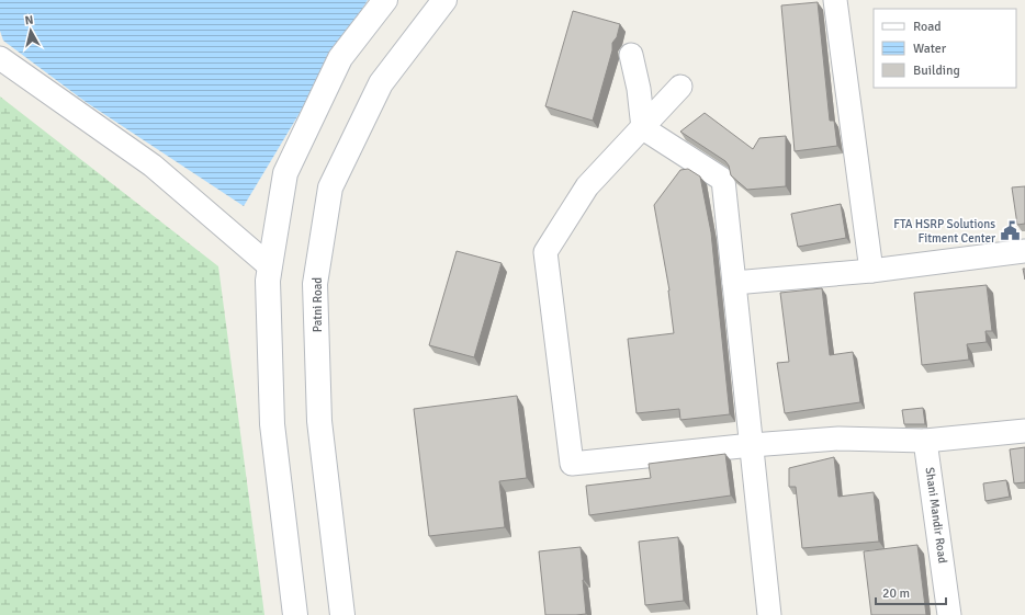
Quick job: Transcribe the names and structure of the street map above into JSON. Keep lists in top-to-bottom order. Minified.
{"streets":{"main road":["Patni Road"],"street":["Shani Mandir Road"]},"places":{"public building":["FTA HSRP Solutions Fitment Center"]},"legend":["Road","Water","Building"],"scale_bar":"20 m","north":"top"}
